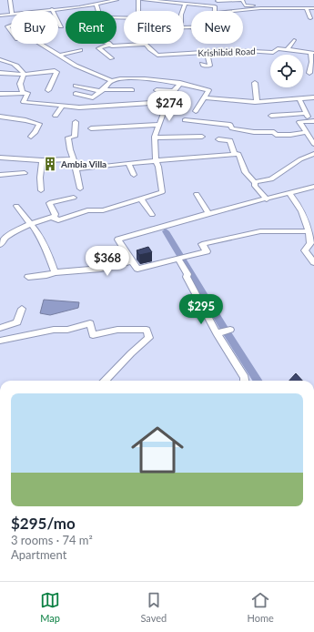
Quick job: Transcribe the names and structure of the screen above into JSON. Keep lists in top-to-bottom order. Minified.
{"streets":{"street":["Krishibid Road"]},"places":{"building":["Ambia Villa"]},"page":{"chip":["Buy","Rent","Filters","New"],"price":["$274","$368","$295"],"list":[{"name":"$295/mo","note":"3 rooms · 74 m² · Apartment"}],"tabs":["Map","Saved","Home"]}}
